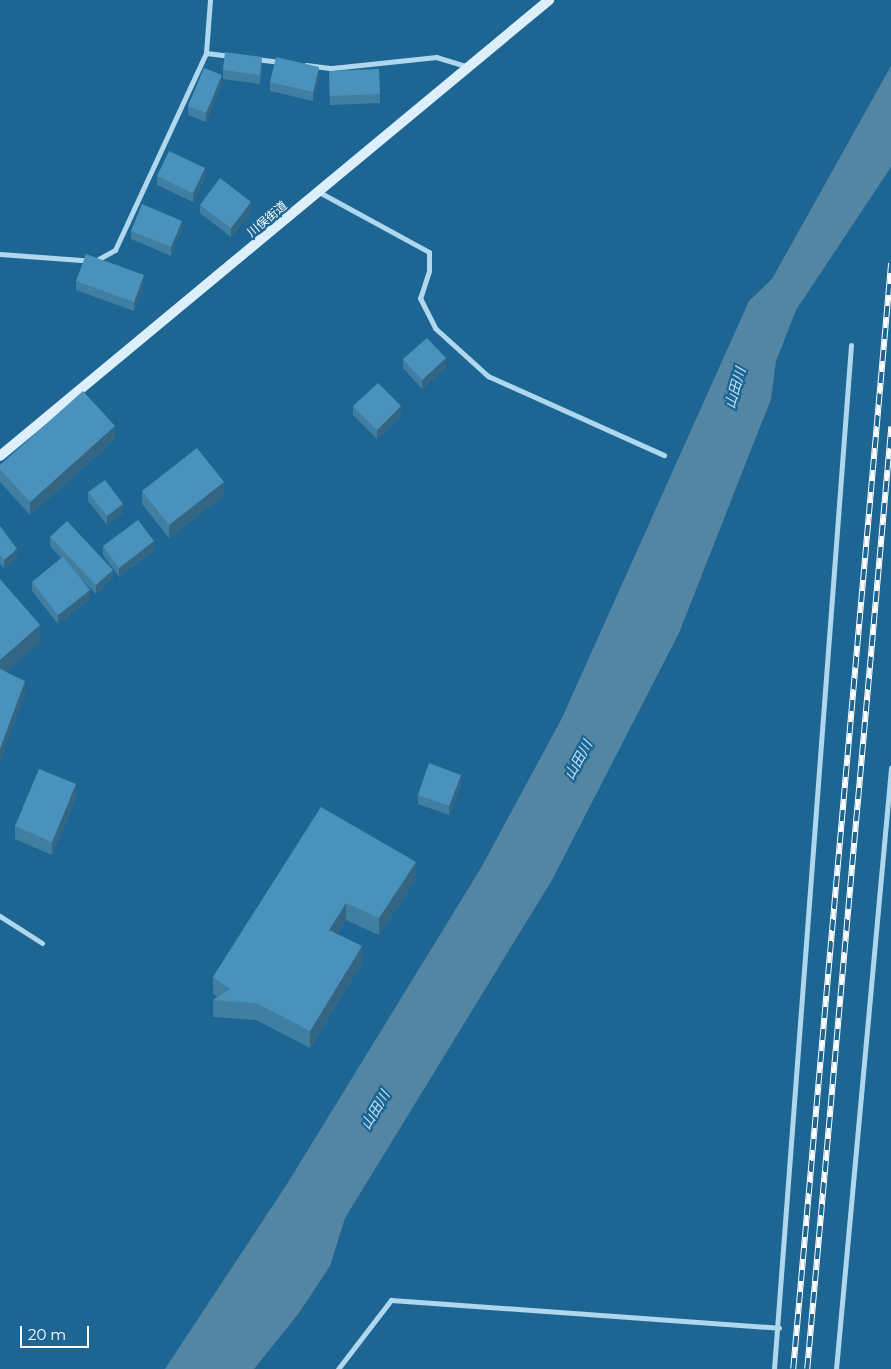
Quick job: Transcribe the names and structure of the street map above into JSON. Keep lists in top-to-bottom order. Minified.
{"streets":{"main road":["川俣街道"]},"water":["山田川"],"scale_bar":"20 m"}
